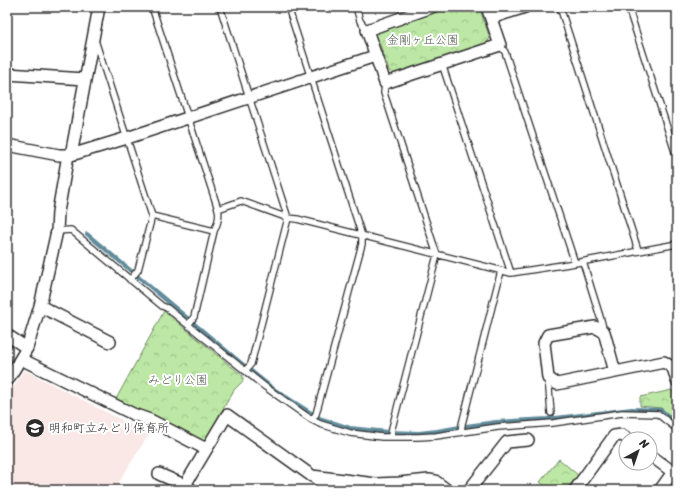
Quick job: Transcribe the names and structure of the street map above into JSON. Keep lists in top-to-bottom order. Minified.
{"parks":["金剛ヶ丘公園","みどり公園"],"places":{"school or university":["明和町立みどり保育所"]},"north":"top right"}
